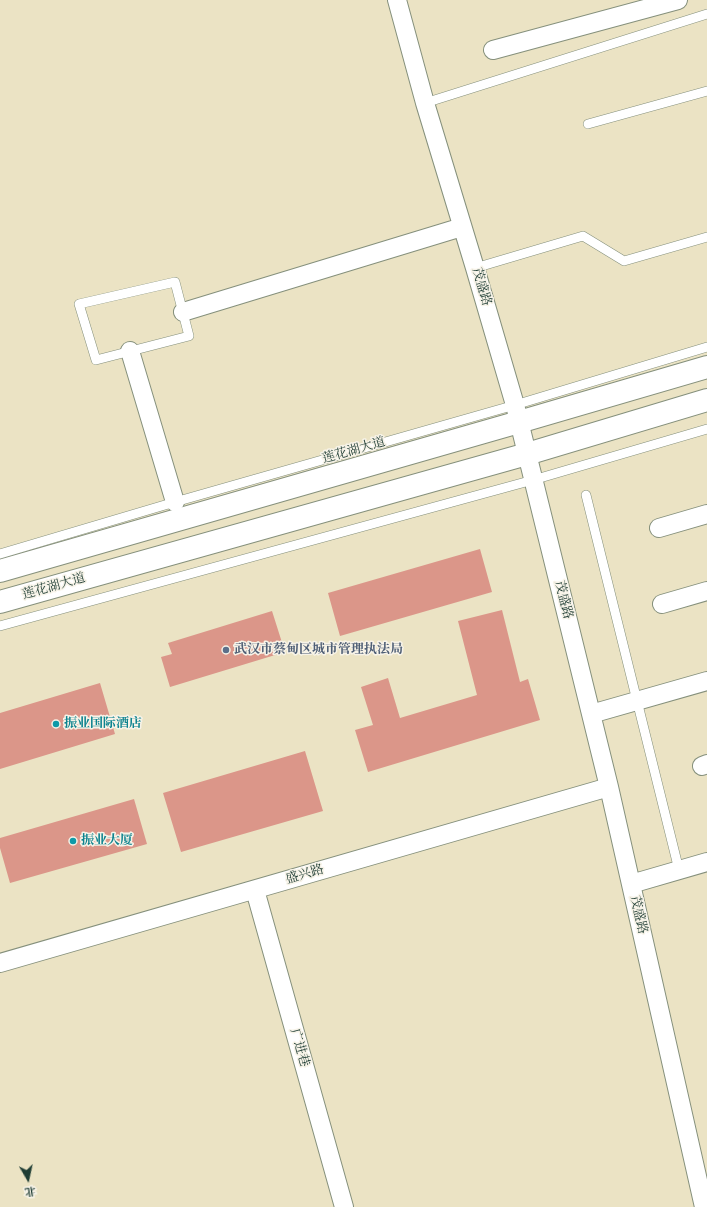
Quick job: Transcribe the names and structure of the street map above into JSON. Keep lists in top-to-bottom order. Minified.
{"streets":{"street":["茂盛路","莲花湖大道","盛兴路","广进巷"]},"crossings":[["茂盛路","莲花湖大道"],["茂盛路","盛兴路"],["盛兴路","广进巷"]],"places":["武汉市蔡甸区城市管理执法局","振业国际酒店","振业大厦"],"north":"bottom"}
